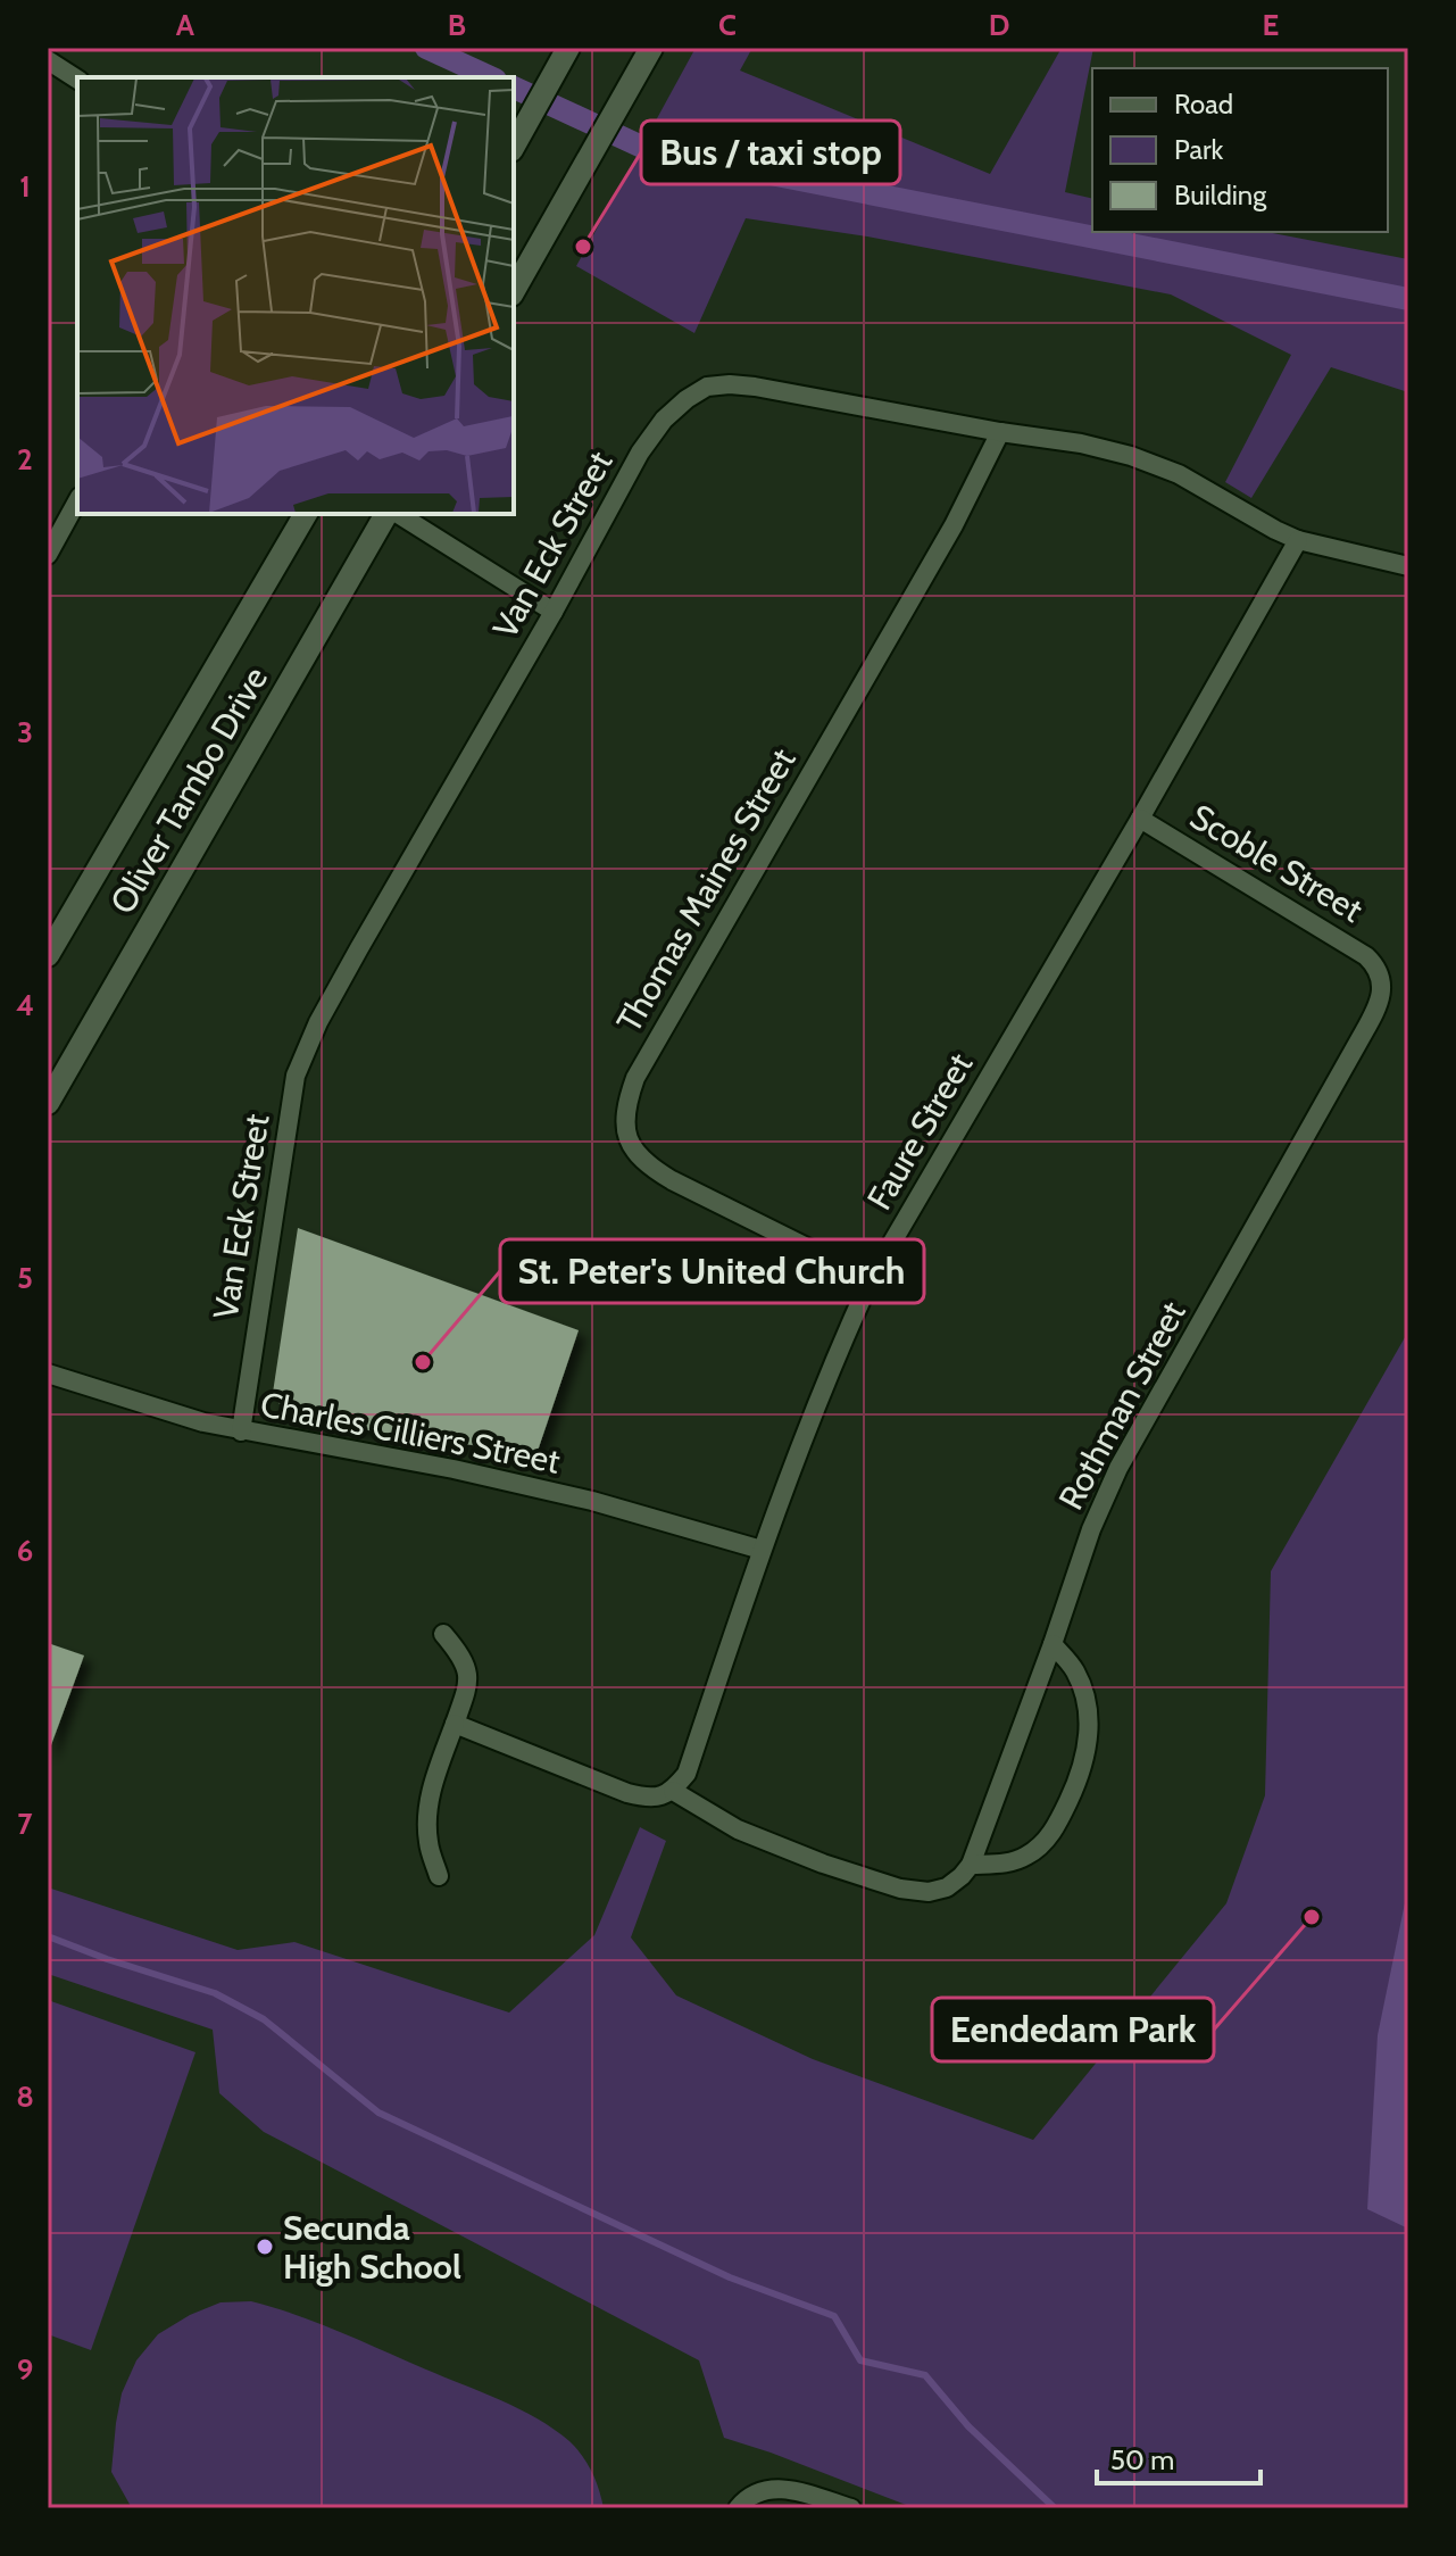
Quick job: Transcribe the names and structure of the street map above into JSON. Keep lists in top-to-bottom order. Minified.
{"streets":{"street":["Van Eck Street","Oliver Tambo Drive","Scoble Street","Thomas Maines Street","Faure Street","Rothman Street","Charles Cilliers Street"]},"crossings":[["Van Eck Street","Thomas Maines Street"],["Van Eck Street","Faure Street"],["Van Eck Street","Charles Cilliers Street"],["Scoble Street","Faure Street"],["Scoble Street","Rothman Street"],["Thomas Maines Street","Faure Street"],["Faure Street","Rothman Street"],["Faure Street","Charles Cilliers Street"]],"places":["Bus / taxi stop","St. Peter's United Church","Eendedam Park","Secunda High School"],"legend":["Road","Park","Building"],"scale_bar":"50 m","grid":{"columns":["A","B","C","D","E"],"rows":["1","2","3","4","5","6","7","8","9"]}}
